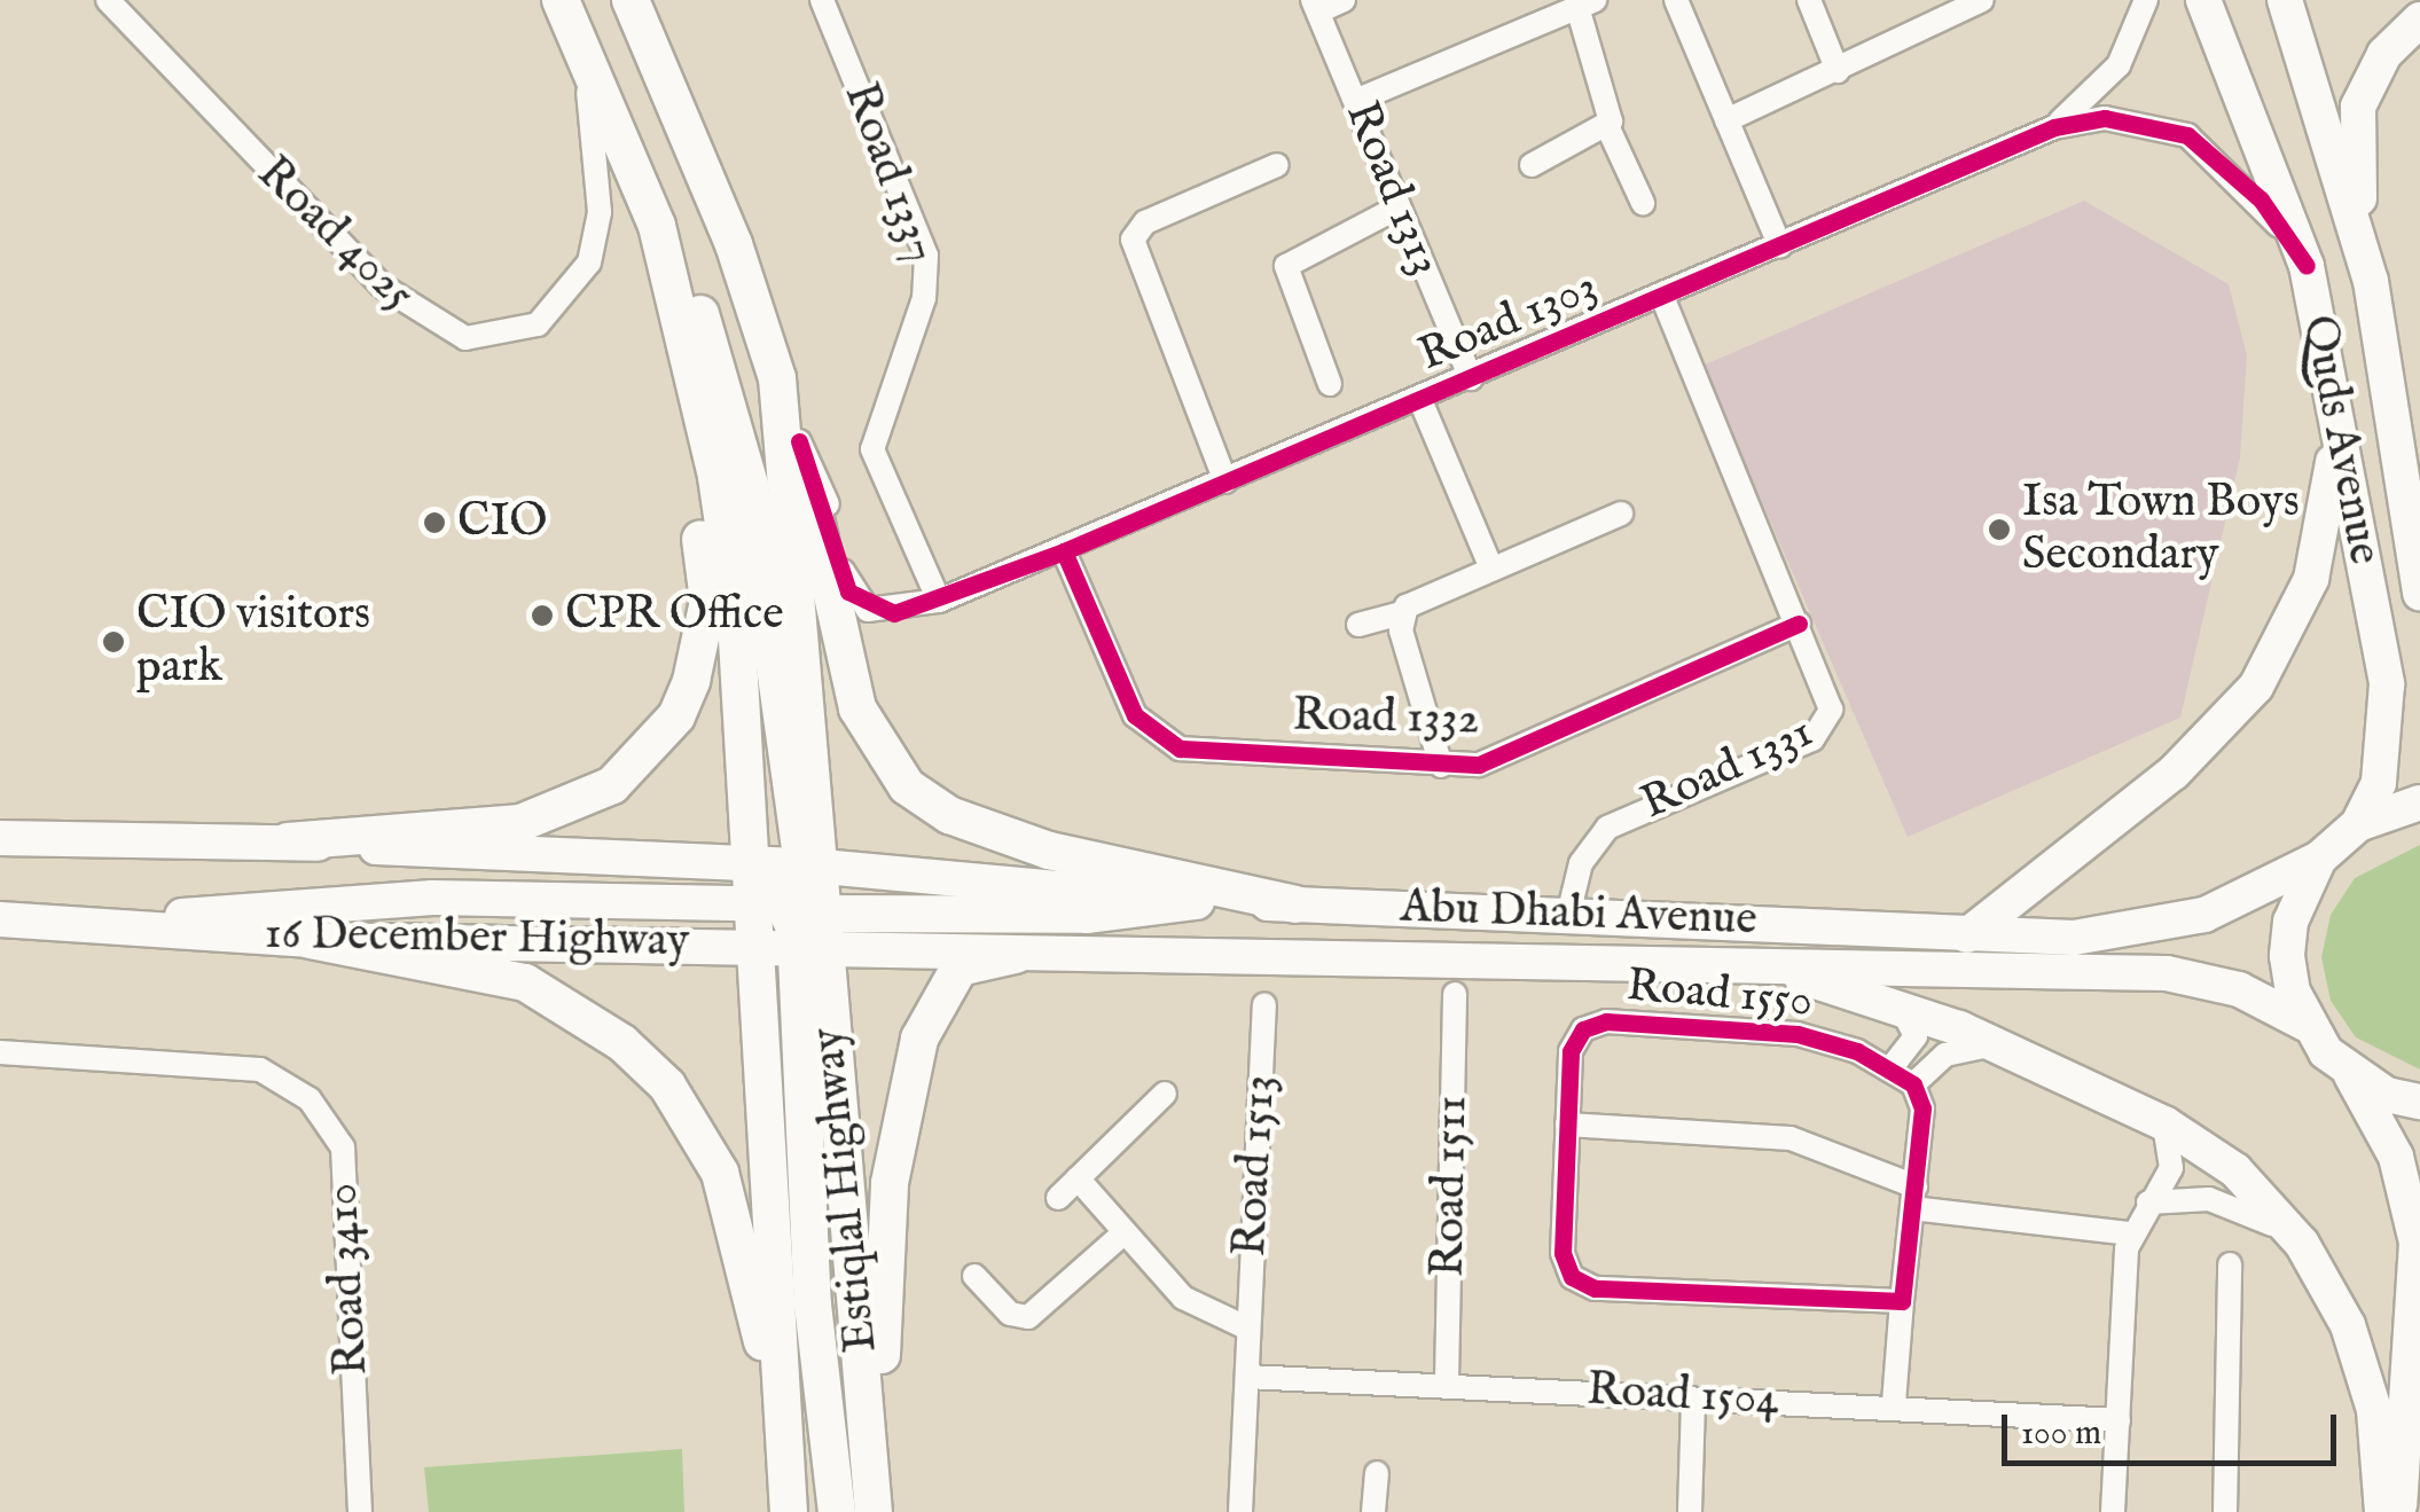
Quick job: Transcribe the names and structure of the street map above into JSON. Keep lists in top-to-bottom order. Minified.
{"streets":{"main road":["Quds Avenue","Abu Dhabi Avenue","16 December Highway","Estiqlal Highway"],"street":["Road 1337","Road 1313","Road 4025","Road 1303","Road 1332","Road 1331","Road 1550","Road 1513","Road 1511","Road 3410","Road 1504"]},"crossings":[["Road 1337","Road 1303"],["Road 1313","Road 1303"],["Road 1303","Quds Avenue"],["Road 1303","Road 1332"],["Road 1303","Road 1331"],["Road 1332","Road 1331"],["Road 1331","Abu Dhabi Avenue"],["Abu Dhabi Avenue","Estiqlal Highway"],["16 December Highway","Estiqlal Highway"],["Road 1513","Road 1504"],["Road 1511","Road 1504"]],"places":["CIO","Isa Town Boys Secondary","CPR Office","CIO visitors park"],"scale_bar":"100 m"}
